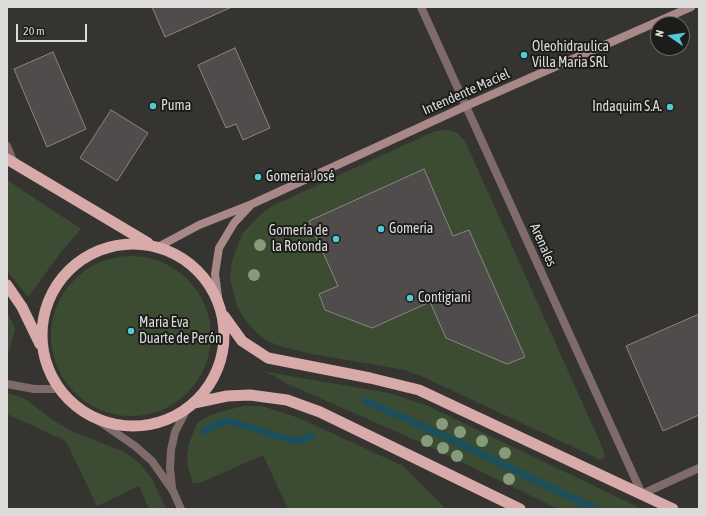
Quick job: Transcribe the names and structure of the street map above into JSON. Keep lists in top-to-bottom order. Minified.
{"streets":{"main road":["Intendente Maciel"],"street":["Arenales"]},"crossings":[["Intendente Maciel","Arenales"]],"places":["Oleohidraulica Villa Maria SRL","Puma","Indaquim S.A.","Gomeria José","Gomería","Gomería de la Rotonda","Contigiani","Maria Eva Duarte de Perón"],"scale_bar":"20 m","north":"left"}
